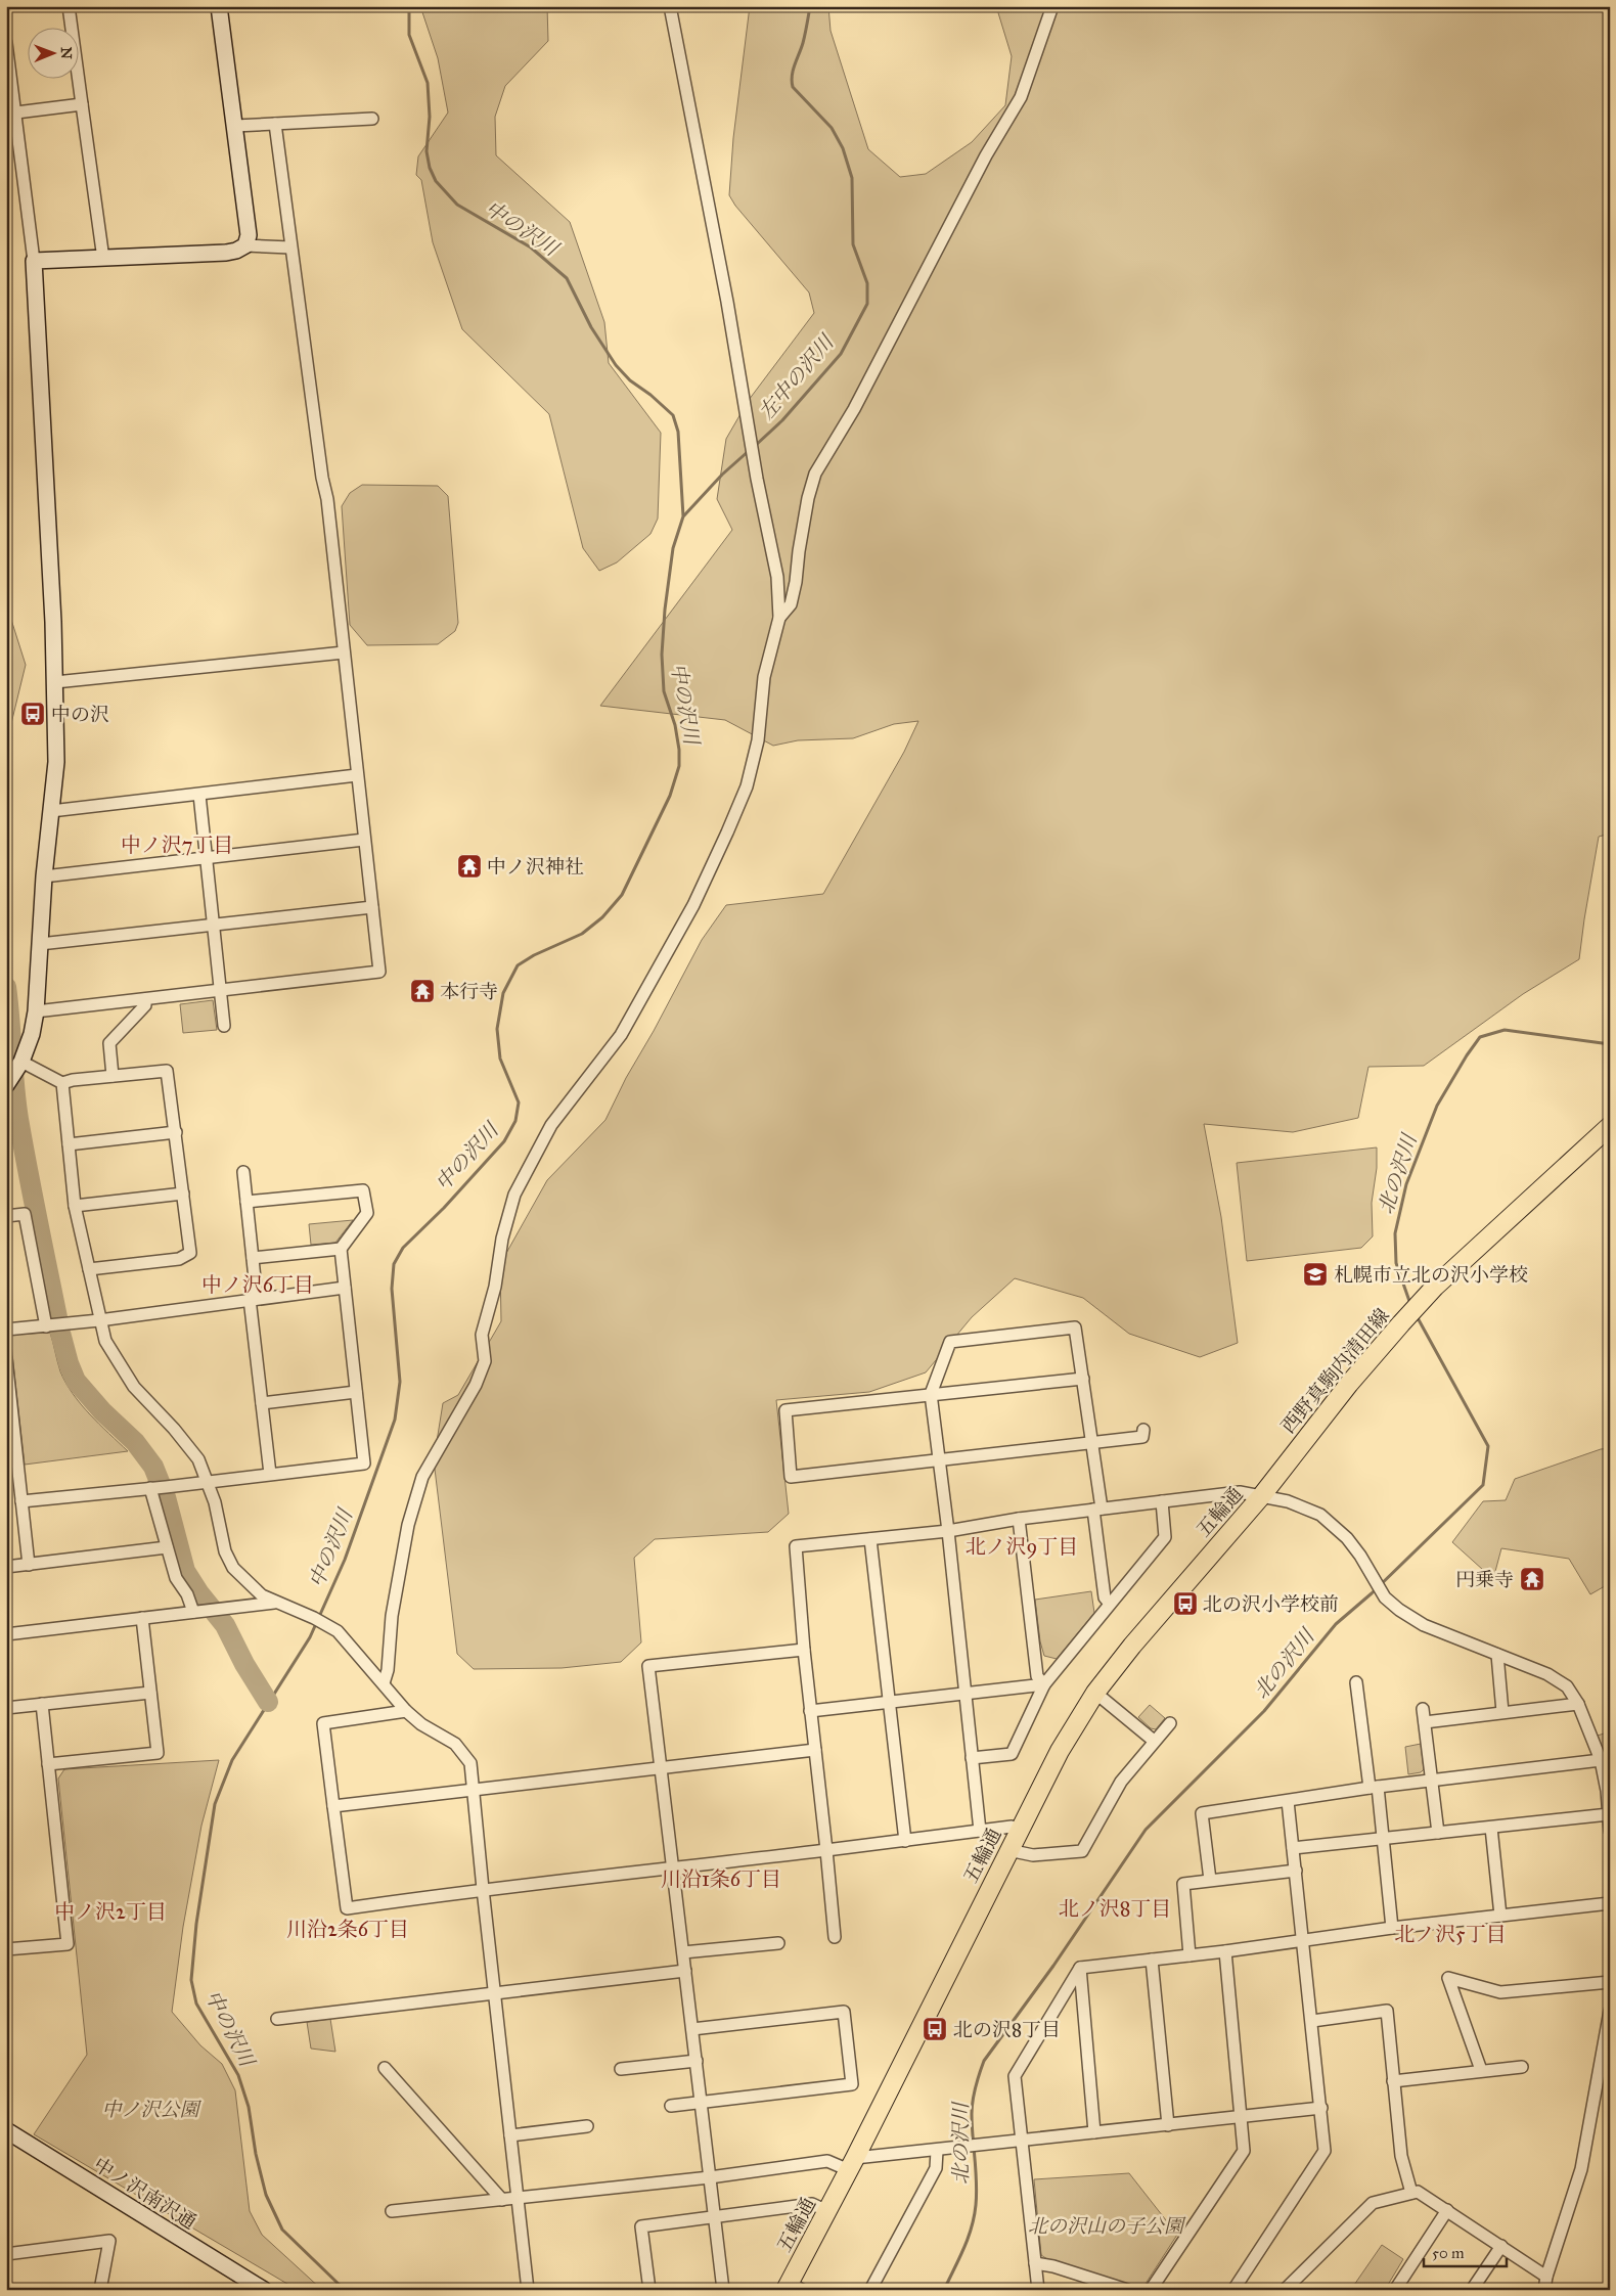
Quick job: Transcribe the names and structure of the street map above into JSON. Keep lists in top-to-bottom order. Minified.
{"streets":{"main road":["西野真駒内清田線","五輪通"],"street":["中ノ沢南沢通"]},"crossings":[["西野真駒内清田線","五輪通"]],"districts":["中ノ沢7丁目","中ノ沢6丁目","北ノ沢9丁目","川沿1条6丁目","北ノ沢8丁目","中ノ沢2丁目","川沿2条6丁目","北ノ沢5丁目"],"water":["中の沢川","左中の沢川","北の沢川"],"parks":["中ノ沢公園","北の沢山の子公園"],"places":{"bus stop":["中の沢","北の沢小学校前","北の沢8丁目"],"temple":["中ノ沢神社","本行寺","円乗寺"],"school or university":["札幌市立北の沢小学校"]},"scale_bar":"50 m","north":"right"}
